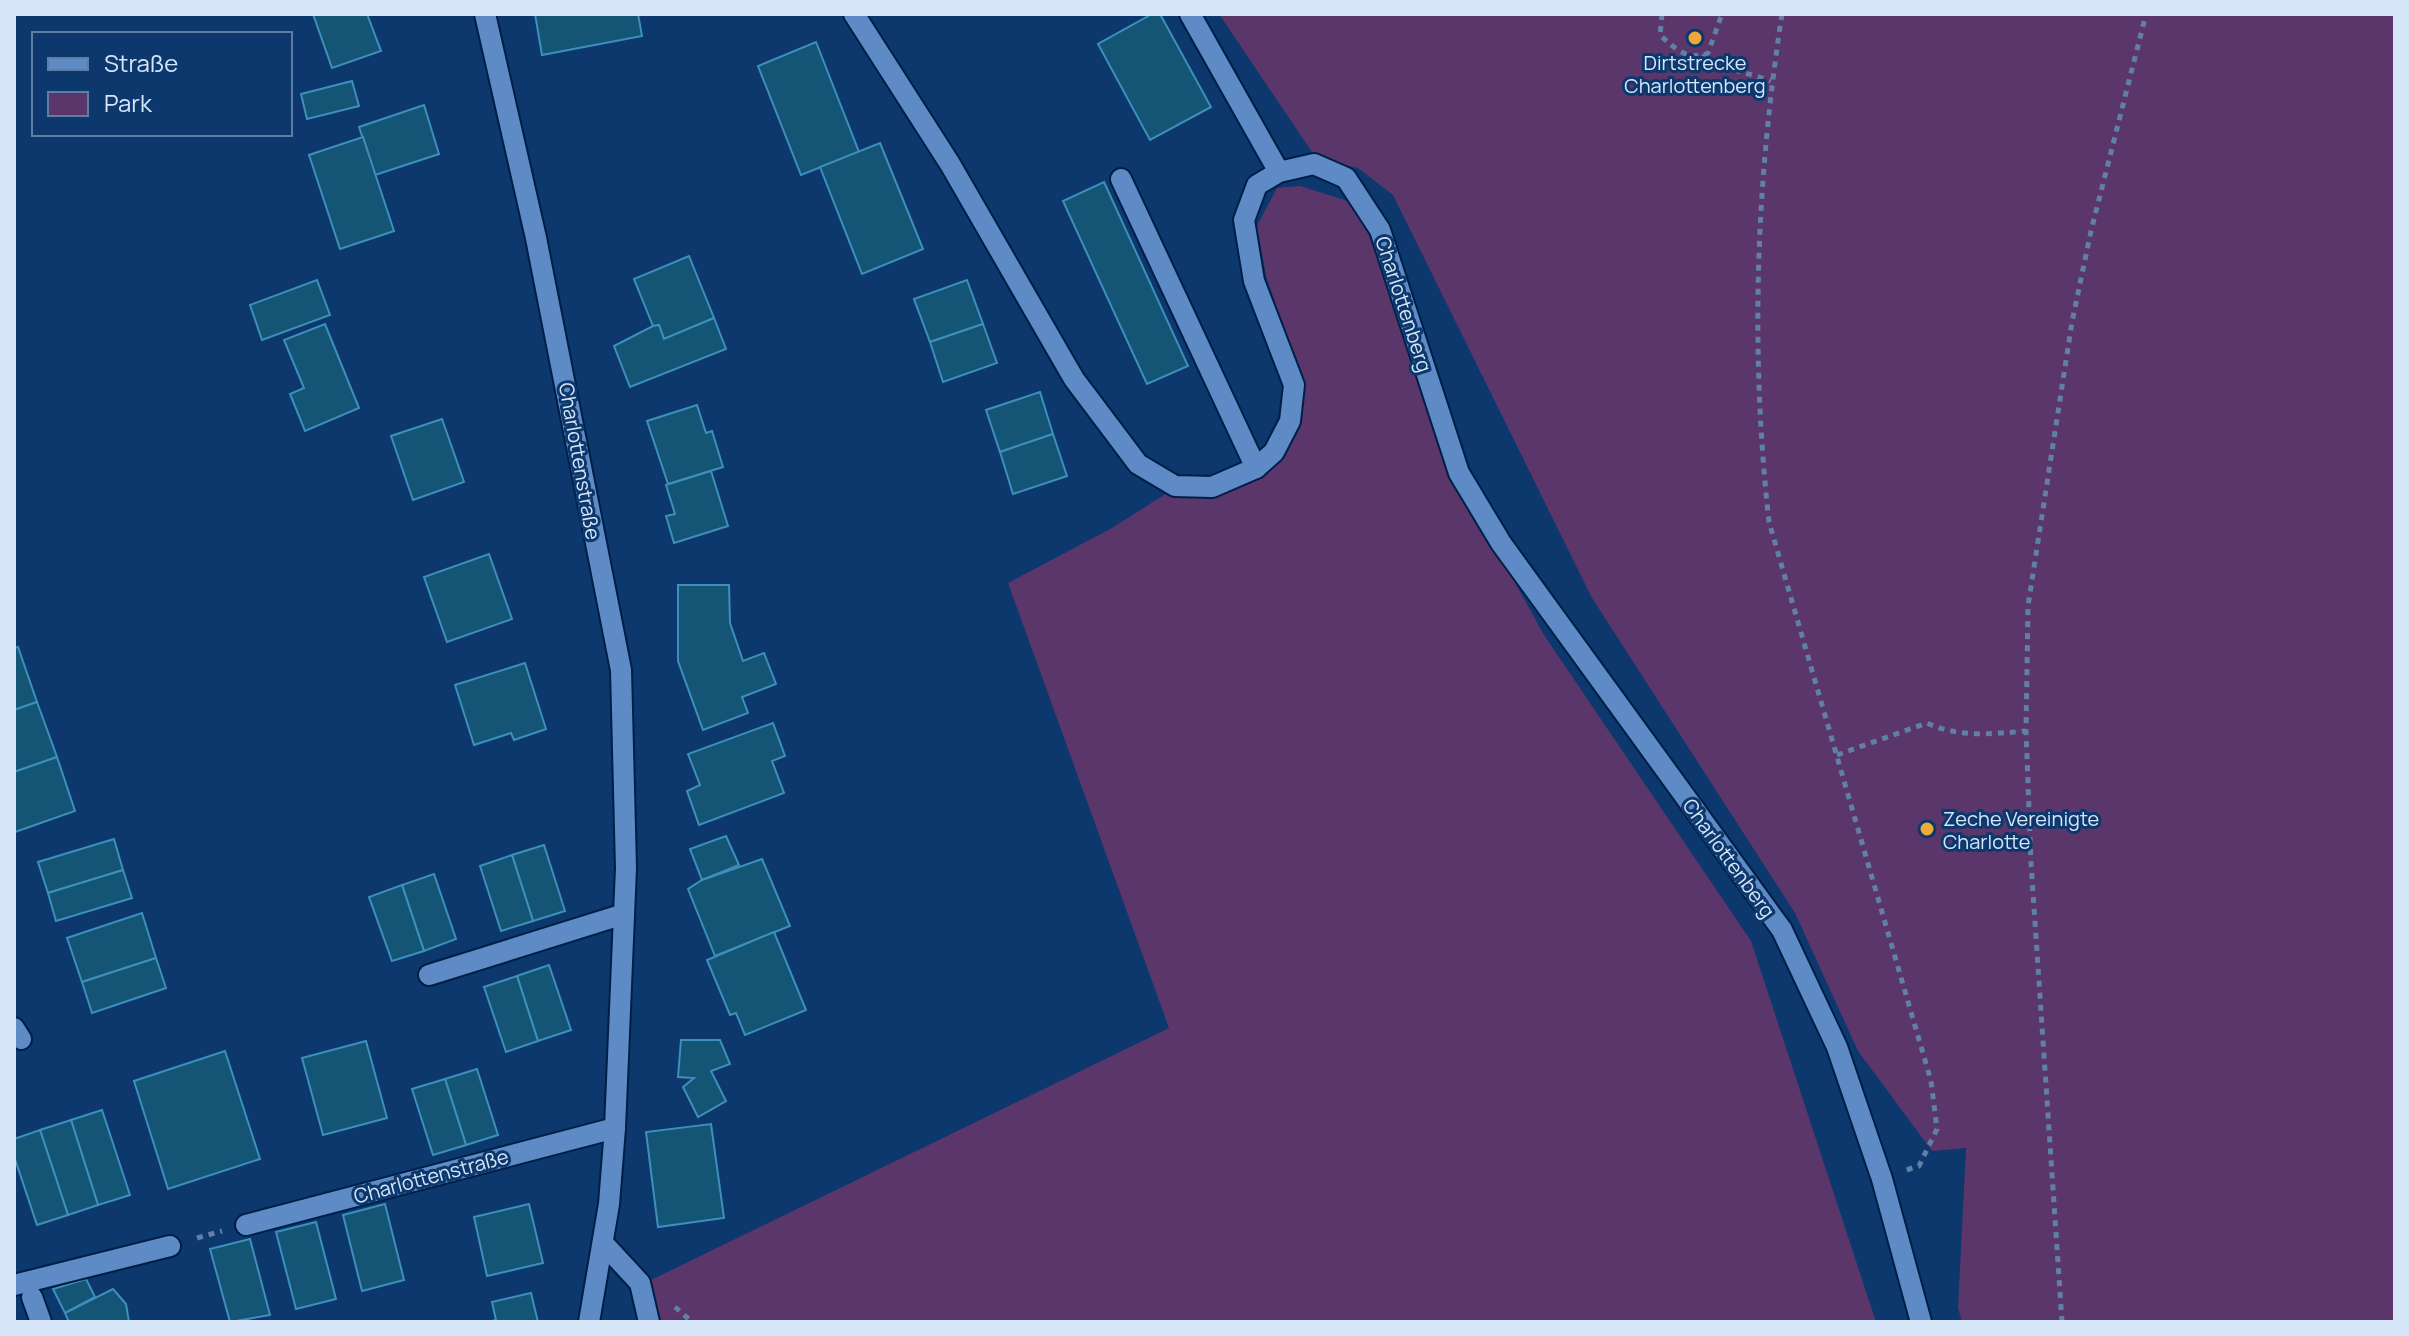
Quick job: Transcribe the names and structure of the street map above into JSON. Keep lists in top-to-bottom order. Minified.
{"streets":{"street":["Charlottenberg","Charlottenstraße"]},"places":["Dirtstrecke Charlottenberg","Zeche Vereinigte Charlotte"],"legend":["Straße","Park"]}
